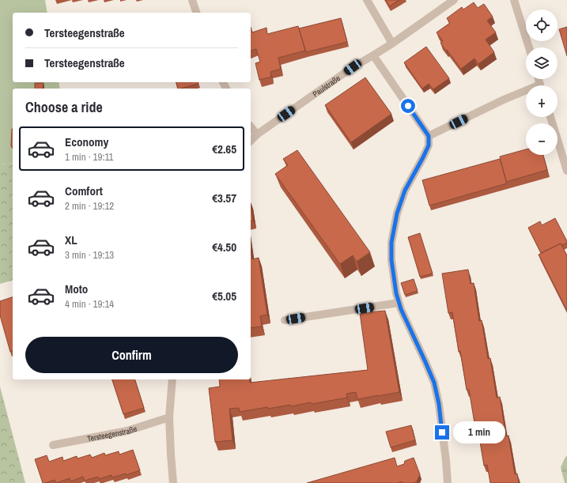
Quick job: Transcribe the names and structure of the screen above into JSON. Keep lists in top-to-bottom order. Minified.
{"streets":{"street":["Paulstraße","Tersteegenstraße"]},"page":{"map_buttons":["+","−"],"banner":["Tersteegenstraße","Tersteegenstraße"],"heading":"Choose a ride","list":[{"name":"Economy","note":"1 min · 19:11","value":"€2.65"},{"name":"Comfort","note":"2 min · 19:12","value":"€3.57"},{"name":"XL","note":"3 min · 19:13","value":"€4.50"},{"name":"Moto","note":"4 min · 19:14","value":"€5.05"}],"buttons":"Confirm","bubble":"1 min"}}
